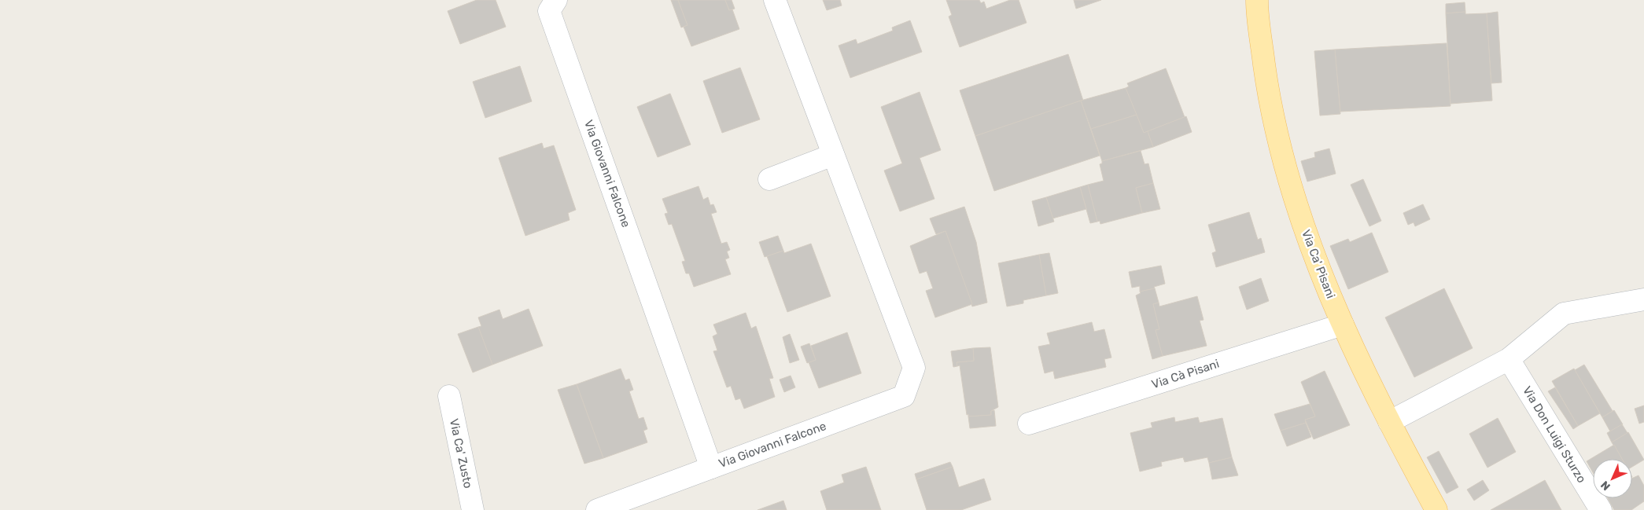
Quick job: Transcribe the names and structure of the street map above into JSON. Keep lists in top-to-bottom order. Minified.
{"streets":{"main road":["Via Ca' Pisani"],"street":["Via Giovanni Falcone","Via Cà Pisani","Via Don Luigi Sturzo","Via Ca' Zusto"]},"crossings":[["Via Ca' Pisani","Via Cà Pisani"]],"north":"bottom left"}
